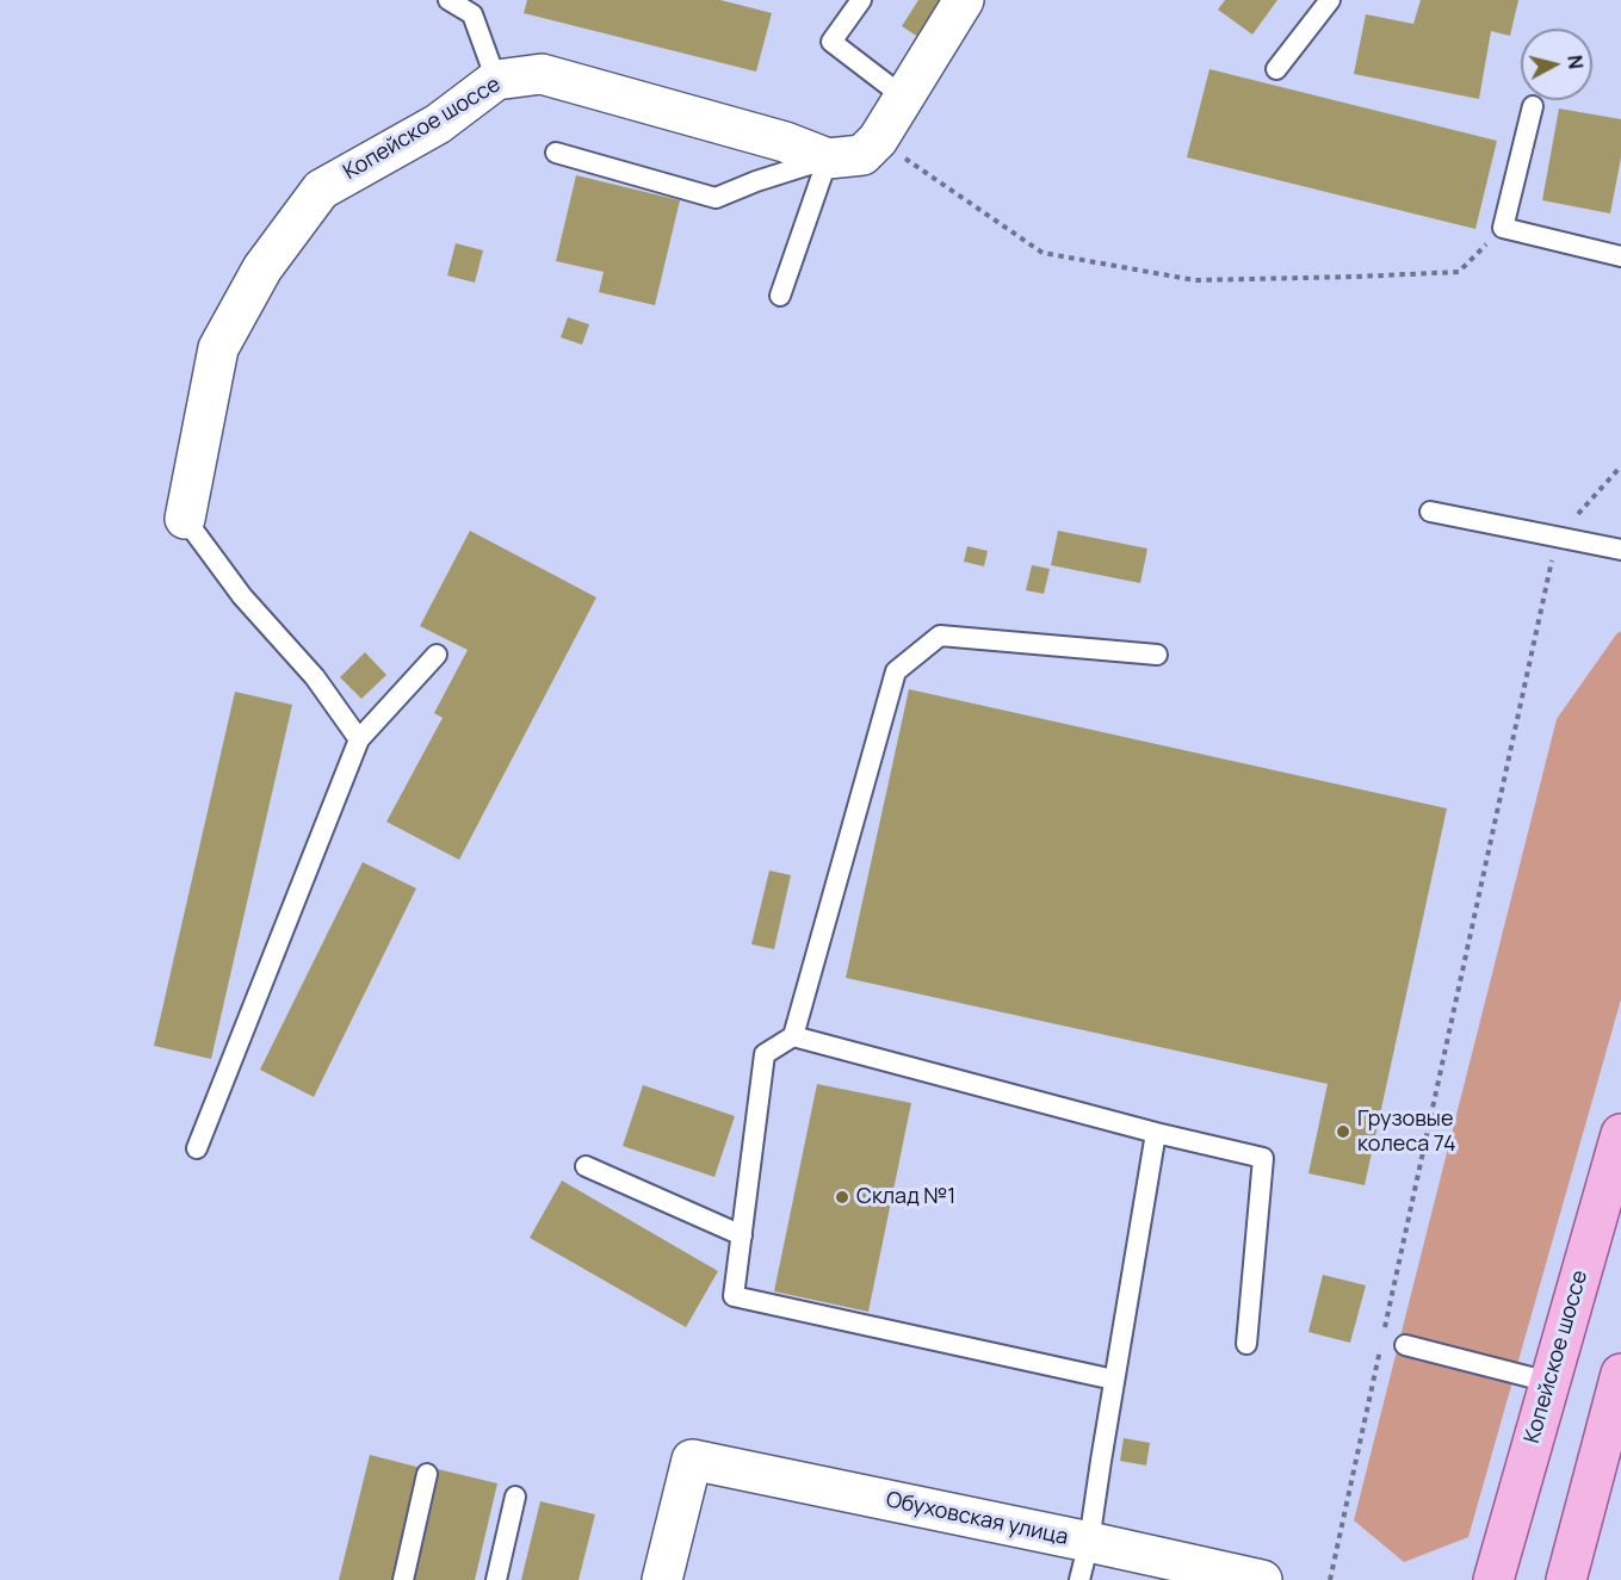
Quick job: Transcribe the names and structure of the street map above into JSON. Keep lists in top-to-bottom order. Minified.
{"streets":{"main road":["Копейское шоссе"],"street":["Обуховская улица"]},"places":["Грузовые колеса 74","Склад №1"],"north":"right"}
